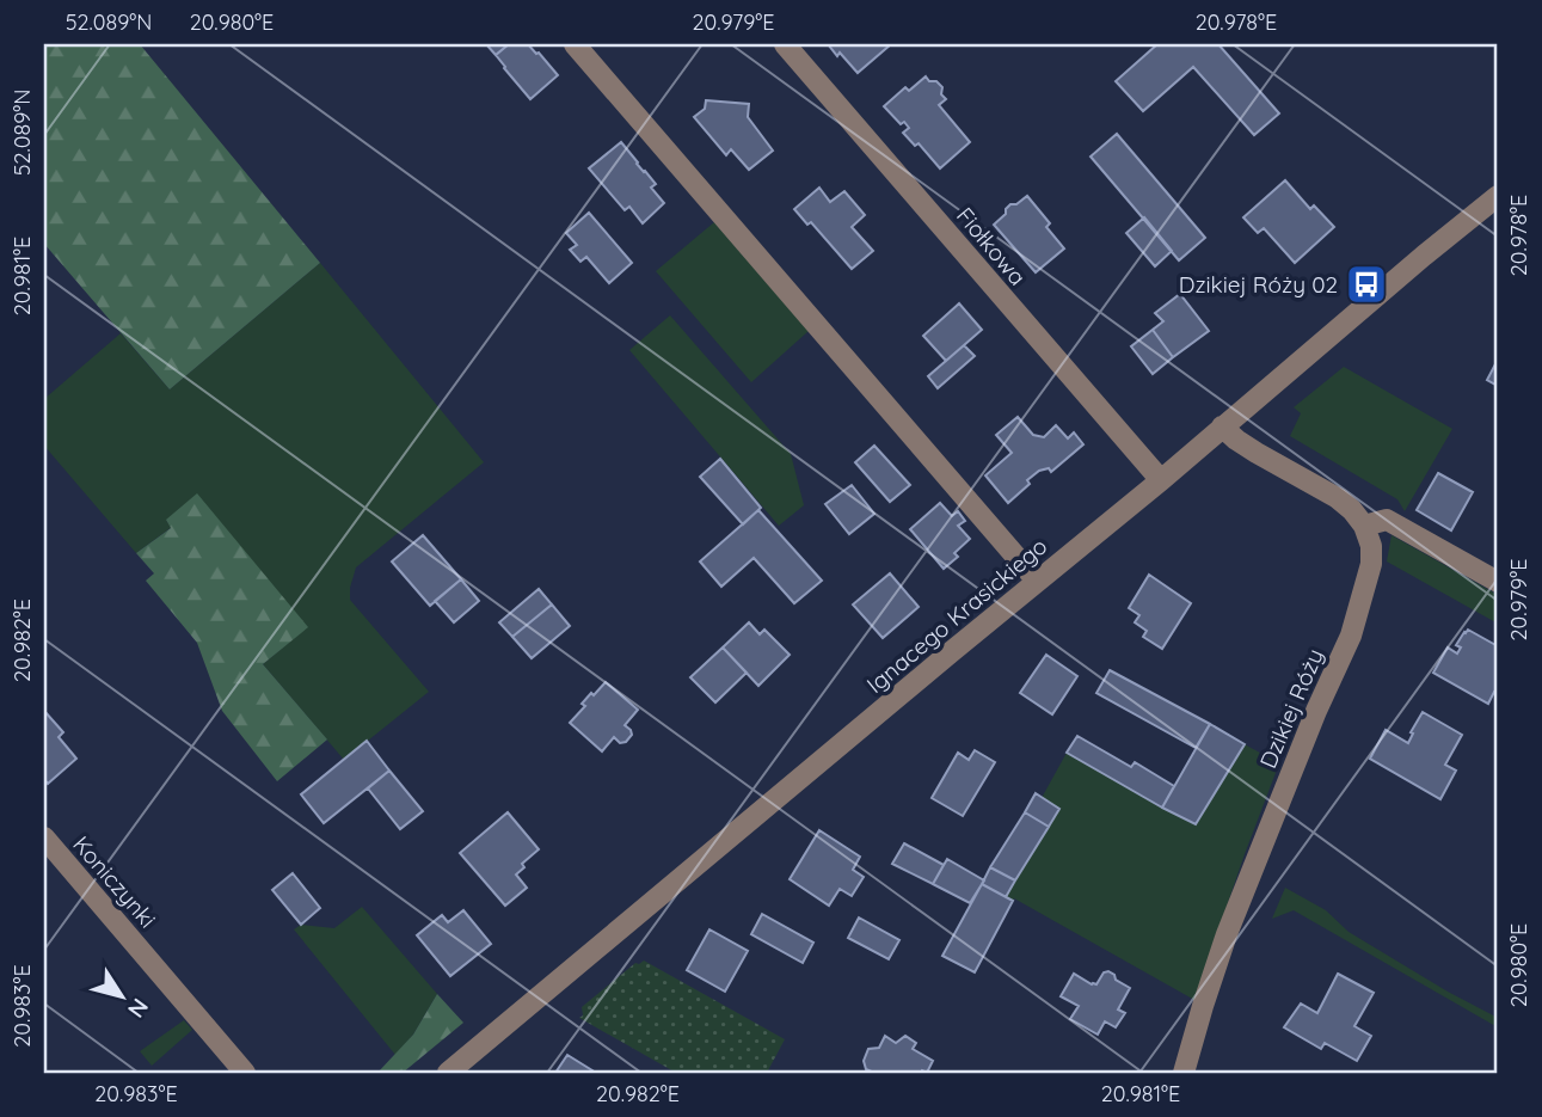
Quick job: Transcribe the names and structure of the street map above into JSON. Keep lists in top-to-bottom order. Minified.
{"streets":{"street":["Fiołkowa","Ignacego Krasickiego","Dzikiej Róży","Koniczynki"]},"crossings":[["Fiołkowa","Ignacego Krasickiego"]],"places":{"bus stop":["Dzikiej Róży 02"]},"north":"bottom right","coordinates":["52.089°N","20.980°E","20.979°E","20.978°E","20.981°E","20.982°E","20.983°E"]}
